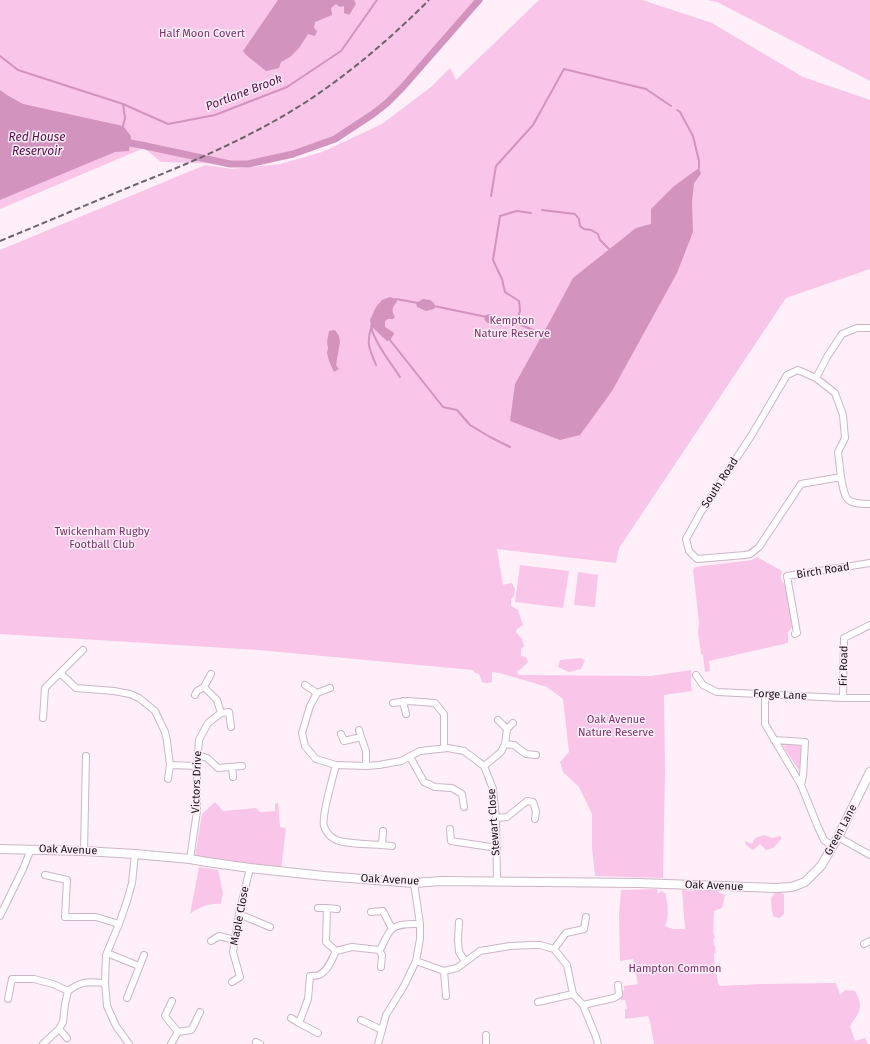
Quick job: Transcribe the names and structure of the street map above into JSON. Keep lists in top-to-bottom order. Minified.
{"streets":{"street":["South Road","Birch Road","Fir Road","Forge Lane","Victors Drive","Stewart Close","Green Lane","Oak Avenue","Maple Close"]},"crossings":[["Fir Road","Forge Lane"],["Victors Drive","Oak Avenue"],["Stewart Close","Oak Avenue"],["Green Lane","Oak Avenue"],["Oak Avenue","Maple Close"]],"water":["Portlane Brook","Red House Reservoir"],"parks":["Half Moon Covert","Kempton Nature Reserve","Twickenham Rugby Football Club","Oak Avenue Nature Reserve","Hampton Common"]}
